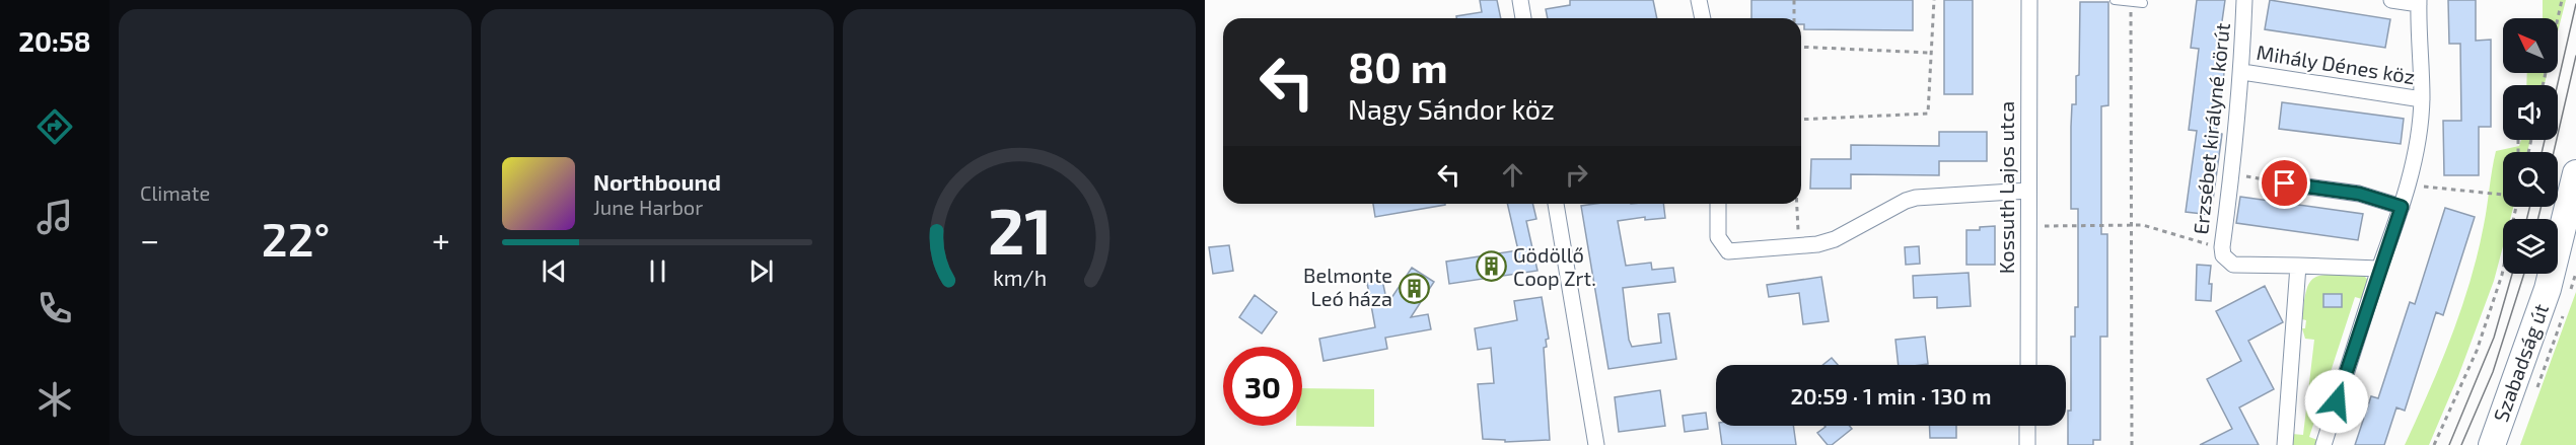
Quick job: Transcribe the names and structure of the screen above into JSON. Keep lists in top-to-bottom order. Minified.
{"streets":{"main road":["Szabadság út"],"street":["Mihály Dénes köz","Erzsébet királyné körút","Kossuth Lajos utca"]},"crossings":[["Mihály Dénes köz","Erzsébet királyné körút"]],"places":{"building":["Gödöllő Coop Zrt.","Belmonte Leó háza"]},"north":"top left","page":{"tabs":"20:58","tile":"Climate","turn":["80 m","Nagy Sándor köz"],"song":["Northbound","June Harbor"],"heat":["−","22°","+"],"limit":"30","trip":"20:59 · 1 min · 130 m","gauge":["21","km/h"]}}
